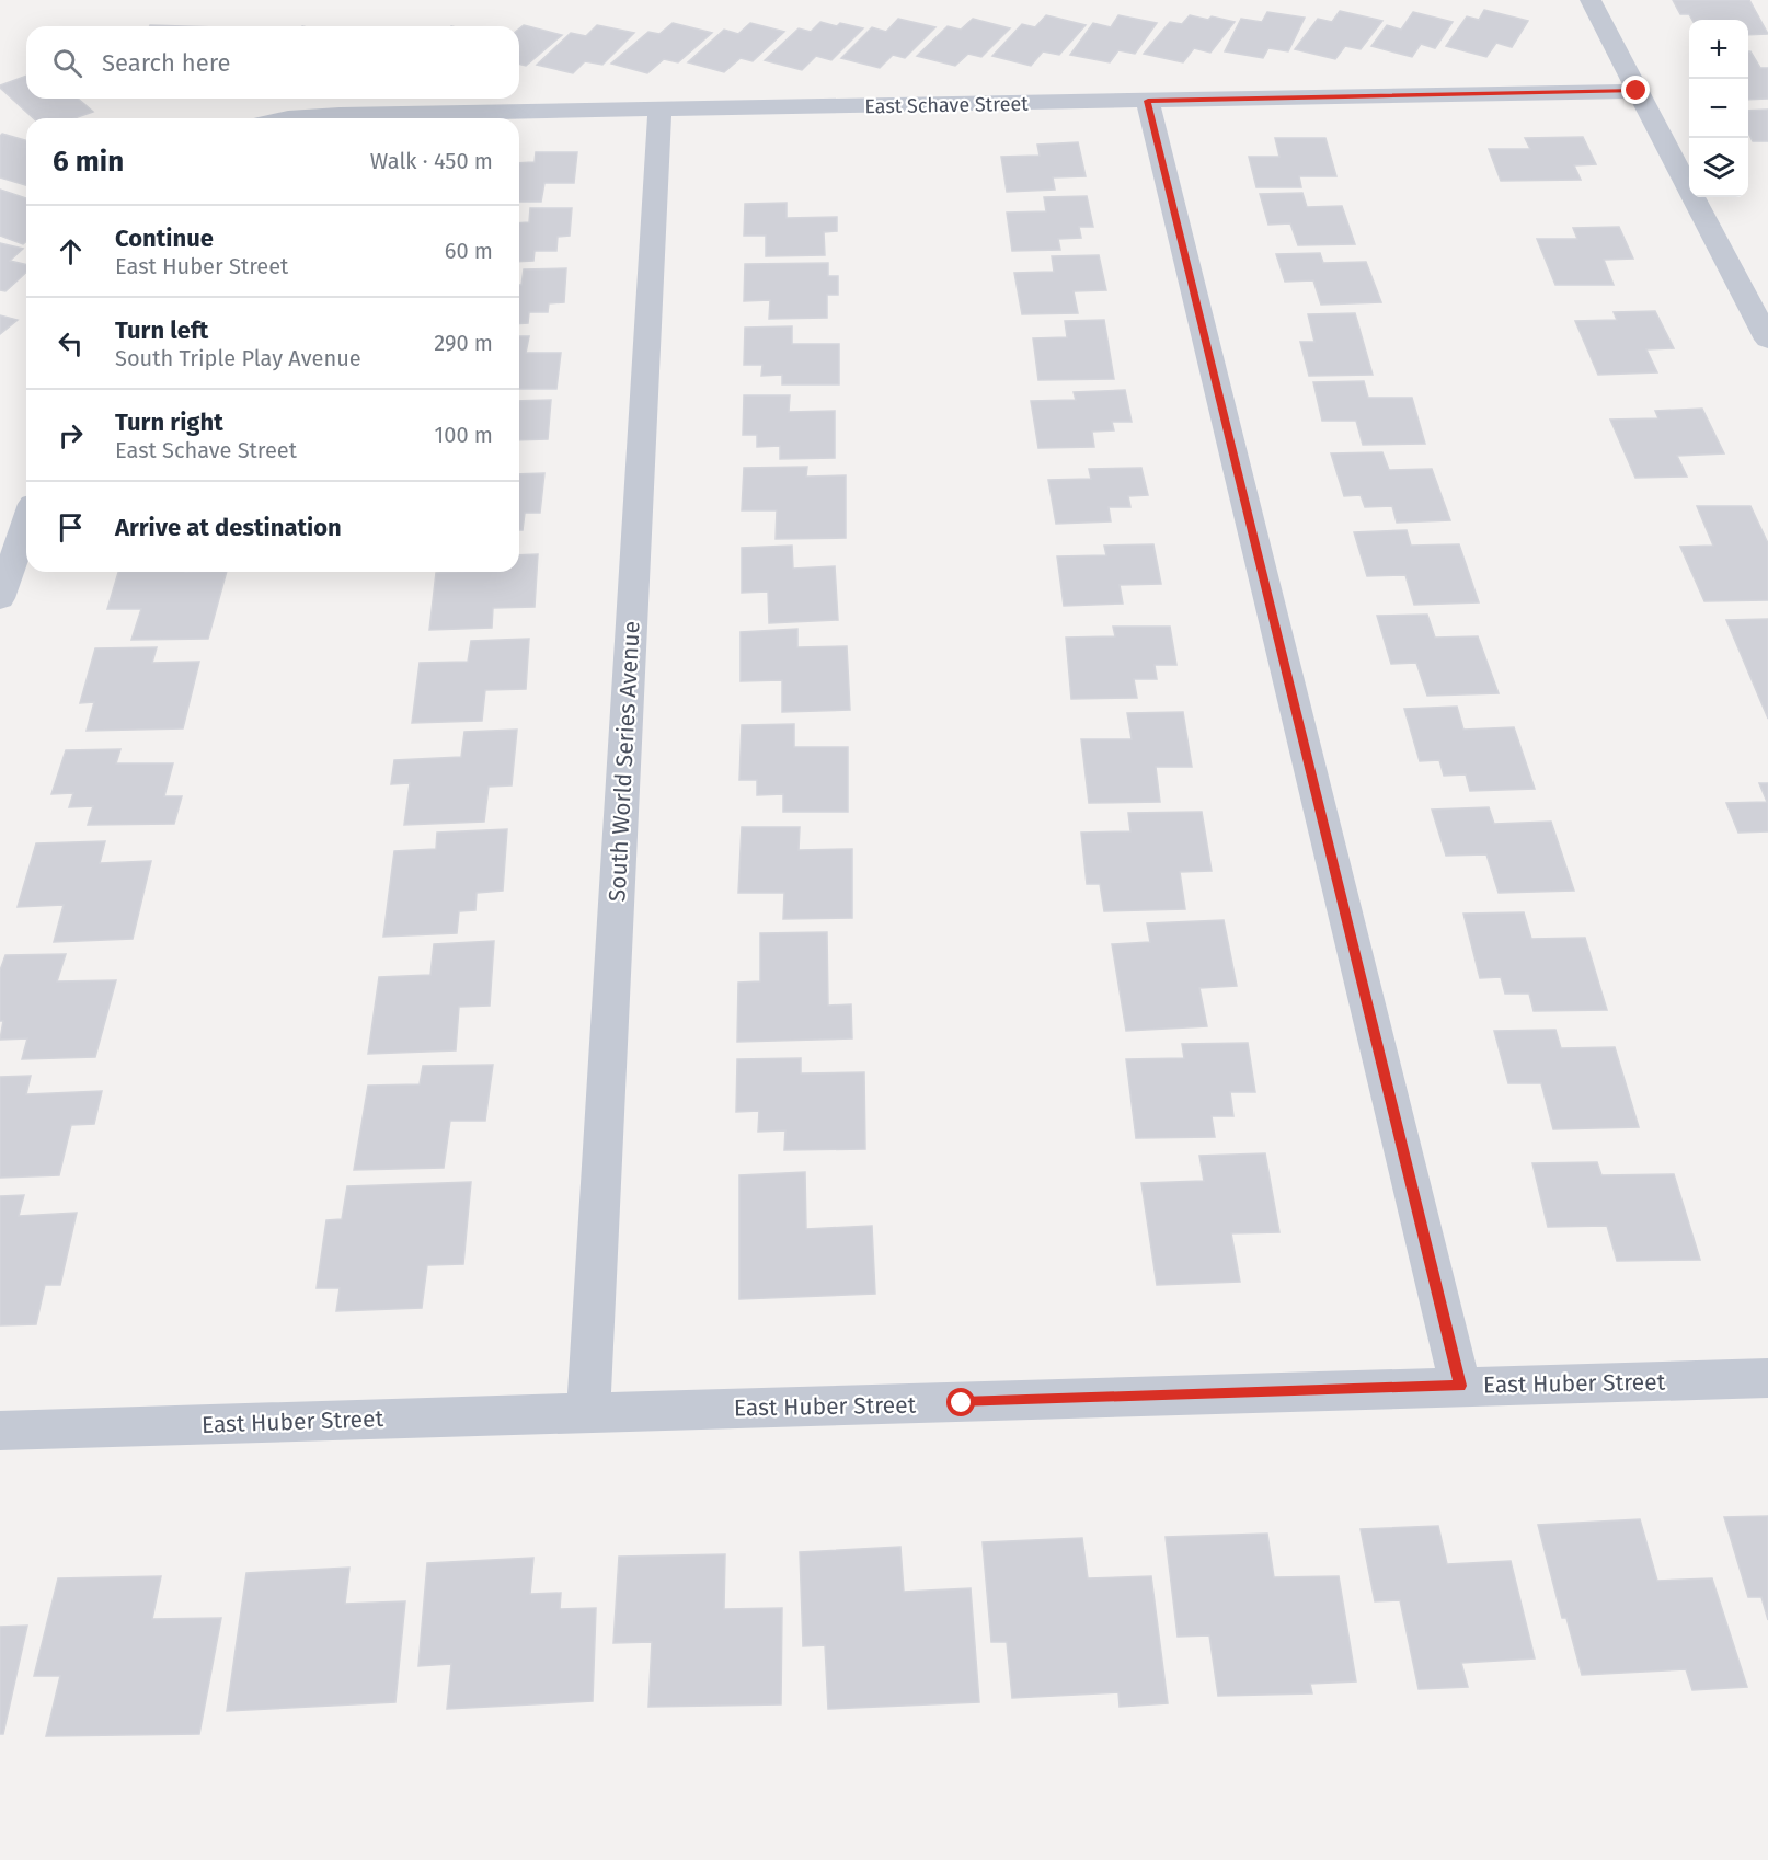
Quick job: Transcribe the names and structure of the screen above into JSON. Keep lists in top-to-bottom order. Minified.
{"streets":{"street":["East Schave Street","South World Series Avenue","East Huber Street"]},"crossings":[["East Schave Street","South World Series Avenue"],["South World Series Avenue","East Huber Street"]],"page":{"map_buttons":["+","−"],"search":"Search here","heading":["6 min","Walk · 450 m"],"list":[["Continue","East Huber Street","60 m"],["Turn left","South Triple Play Avenue","290 m"],["Turn right","East Schave Street","100 m"],"Arrive at destination"]}}
